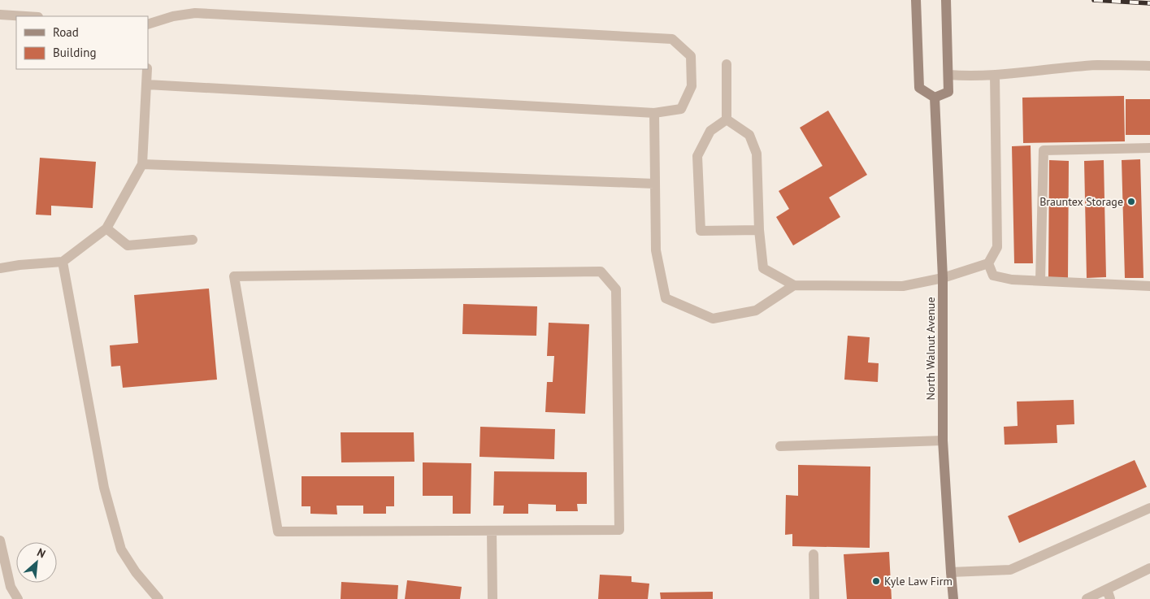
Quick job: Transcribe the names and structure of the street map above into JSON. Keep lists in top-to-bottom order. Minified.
{"streets":{"main road":["North Walnut Avenue"]},"places":["Brauntex Storage","Kyle Law Firm"],"legend":["Road","Building"],"north":"top right"}
